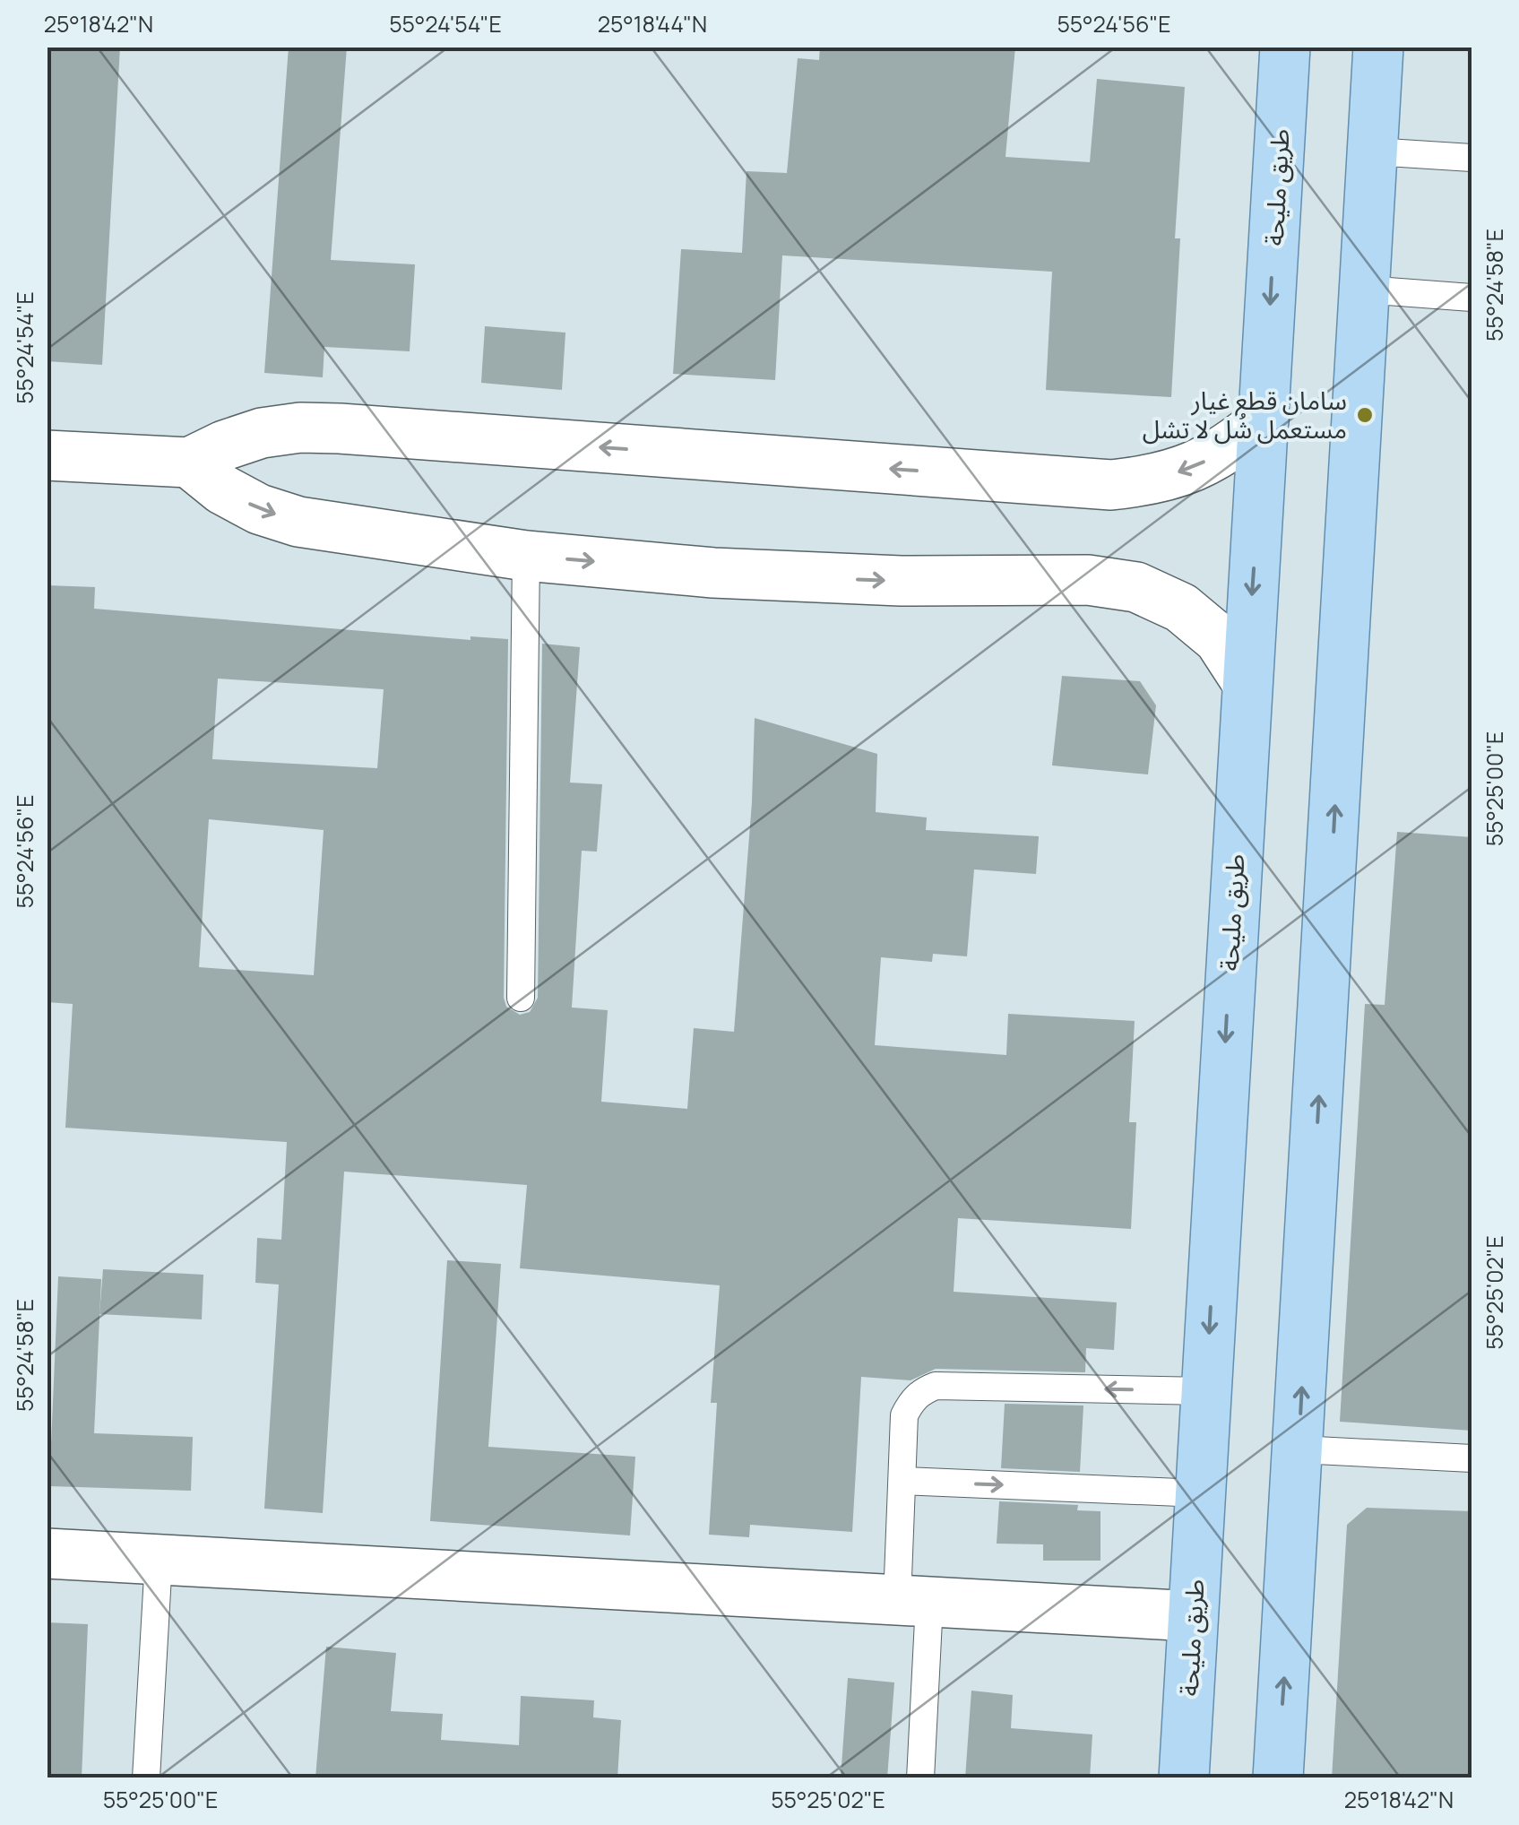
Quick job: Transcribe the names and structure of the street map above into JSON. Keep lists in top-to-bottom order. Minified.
{"streets":{"main road":["طريق مليحة"]},"places":["سامان قطع غيار مستعمل شُل لا تشل"],"coordinates":["25°18'42\"N","55°24'54\"E","25°18'44\"N","55°24'56\"E","55°24'58\"E","55°25'00\"E","55°25'02\"E"]}
